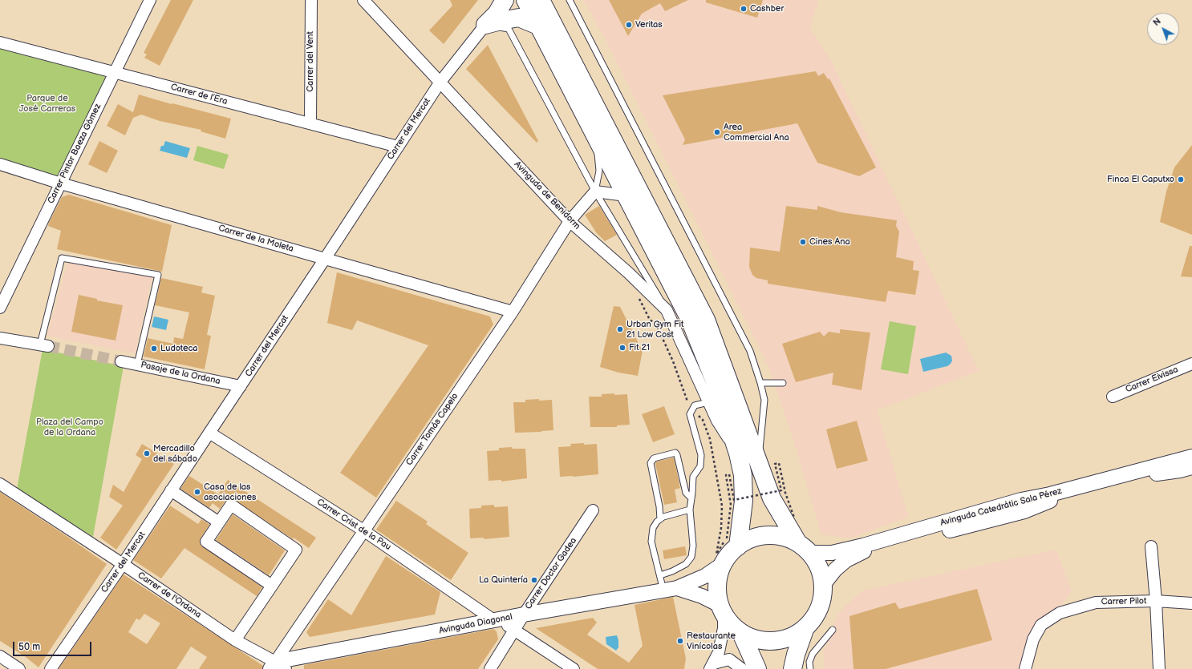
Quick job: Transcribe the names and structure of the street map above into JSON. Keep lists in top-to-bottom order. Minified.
{"streets":{"street":["Carrer del Vent","Carrer de l’Era","Carrer del Mercat","Carrer Pintor Baeza Gómez","Avinguda de Benidorm","Carrer de la Moleta","Pasaje de la Ordana","Carrer Eivissa","Carrer Tomás Capelo","Avinguda Catedràtic Sala Pérez","Carrer Crist de la Pau","Carrer Doctor Gadea","Carrer de l'Ordana","Carrer Pilot","Avinguda Diagonal"]},"crossings":[["Carrer del Vent","Carrer de l’Era"],["Carrer de l’Era","Carrer del Mercat"],["Carrer de l’Era","Carrer Pintor Baeza Gómez"],["Carrer del Mercat","Avinguda de Benidorm"],["Carrer del Mercat","Carrer de la Moleta"],["Carrer del Mercat","Pasaje de la Ordana"],["Carrer del Mercat","Carrer Crist de la Pau"],["Carrer del Mercat","Carrer de l'Ordana"],["Carrer Pintor Baeza Gómez","Carrer de la Moleta"],["Avinguda de Benidorm","Carrer Tomás Capelo"],["Carrer de la Moleta","Carrer Tomás Capelo"],["Carrer Tomás Capelo","Carrer Crist de la Pau"],["Carrer Tomás Capelo","Carrer de l'Ordana"],["Carrer Tomás Capelo","Avinguda Diagonal"],["Avinguda Catedràtic Sala Pérez","Avinguda Diagonal"],["Carrer Crist de la Pau","Carrer Doctor Gadea"],["Carrer Crist de la Pau","Avinguda Diagonal"],["Carrer Doctor Gadea","Avinguda Diagonal"],["Carrer de l'Ordana","Avinguda Diagonal"]],"parks":["Parque de José Carreras","Plaza del Campo de la Ordana"],"places":["Cashber","Veritas","Area Commercial Ana","Finca El Caputxo","Cines Ana","Urban Gym Fit 21 Low Cost","Fit 21","Ludoteca","Mercadillo del sábado","Casa de las asociaciones","La Quintería","Restaurante Vinícolas"],"scale_bar":"50 m","north":"top left"}
